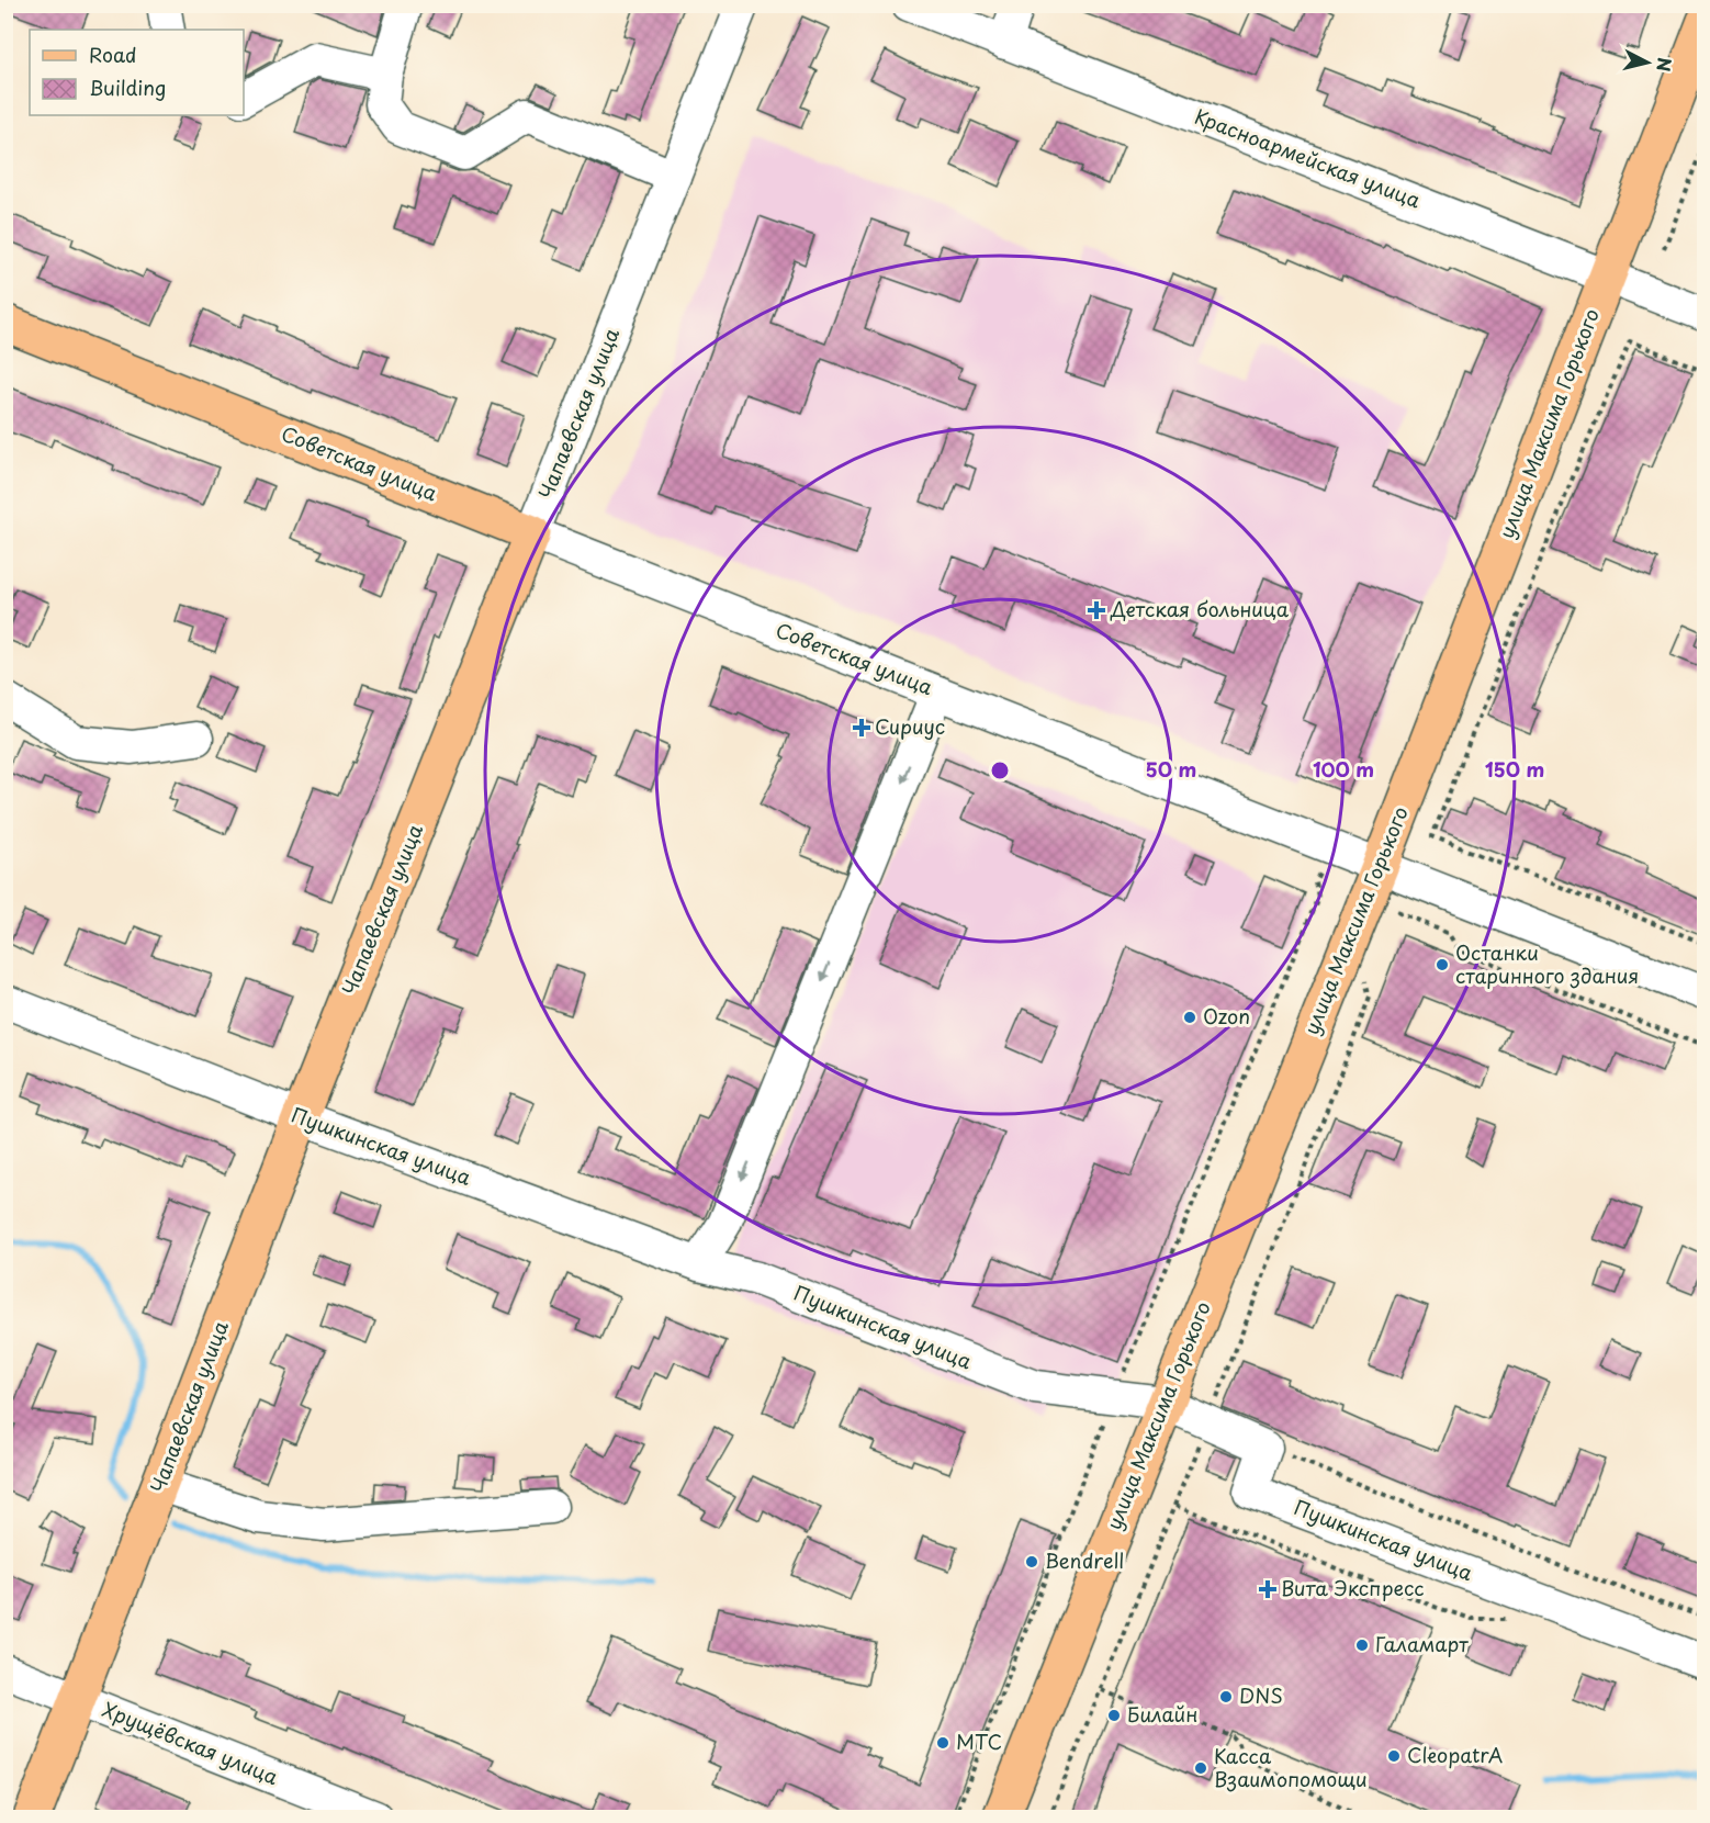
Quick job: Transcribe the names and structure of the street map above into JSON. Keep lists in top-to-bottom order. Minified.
{"streets":{"main road":["Чапаевская улица","улица Максима Горького","Советская улица"],"street":["Красноармейская улица","Пушкинская улица","Хрущёвская улица"]},"crossings":[["Красноармейская улица","улица Максима Горького"],["Чапаевская улица","Советская улица"],["Чапаевская улица","Пушкинская улица"],["Чапаевская улица","Хрущёвская улица"],["улица Максима Горького","Советская улица"],["улица Максима Горького","Пушкинская улица"]],"places":{"health":["Детская больница","Сириус","Вита Экспресс"],"other":["Останки старинного здания","Ozon","Bendrell","Галамарт","DNS","Билайн","МТС","CleopatrA","Касса Взаимопомощи"]},"legend":["Road","Building"],"north":"right","rings":["50 m","100 m","150 m"]}
